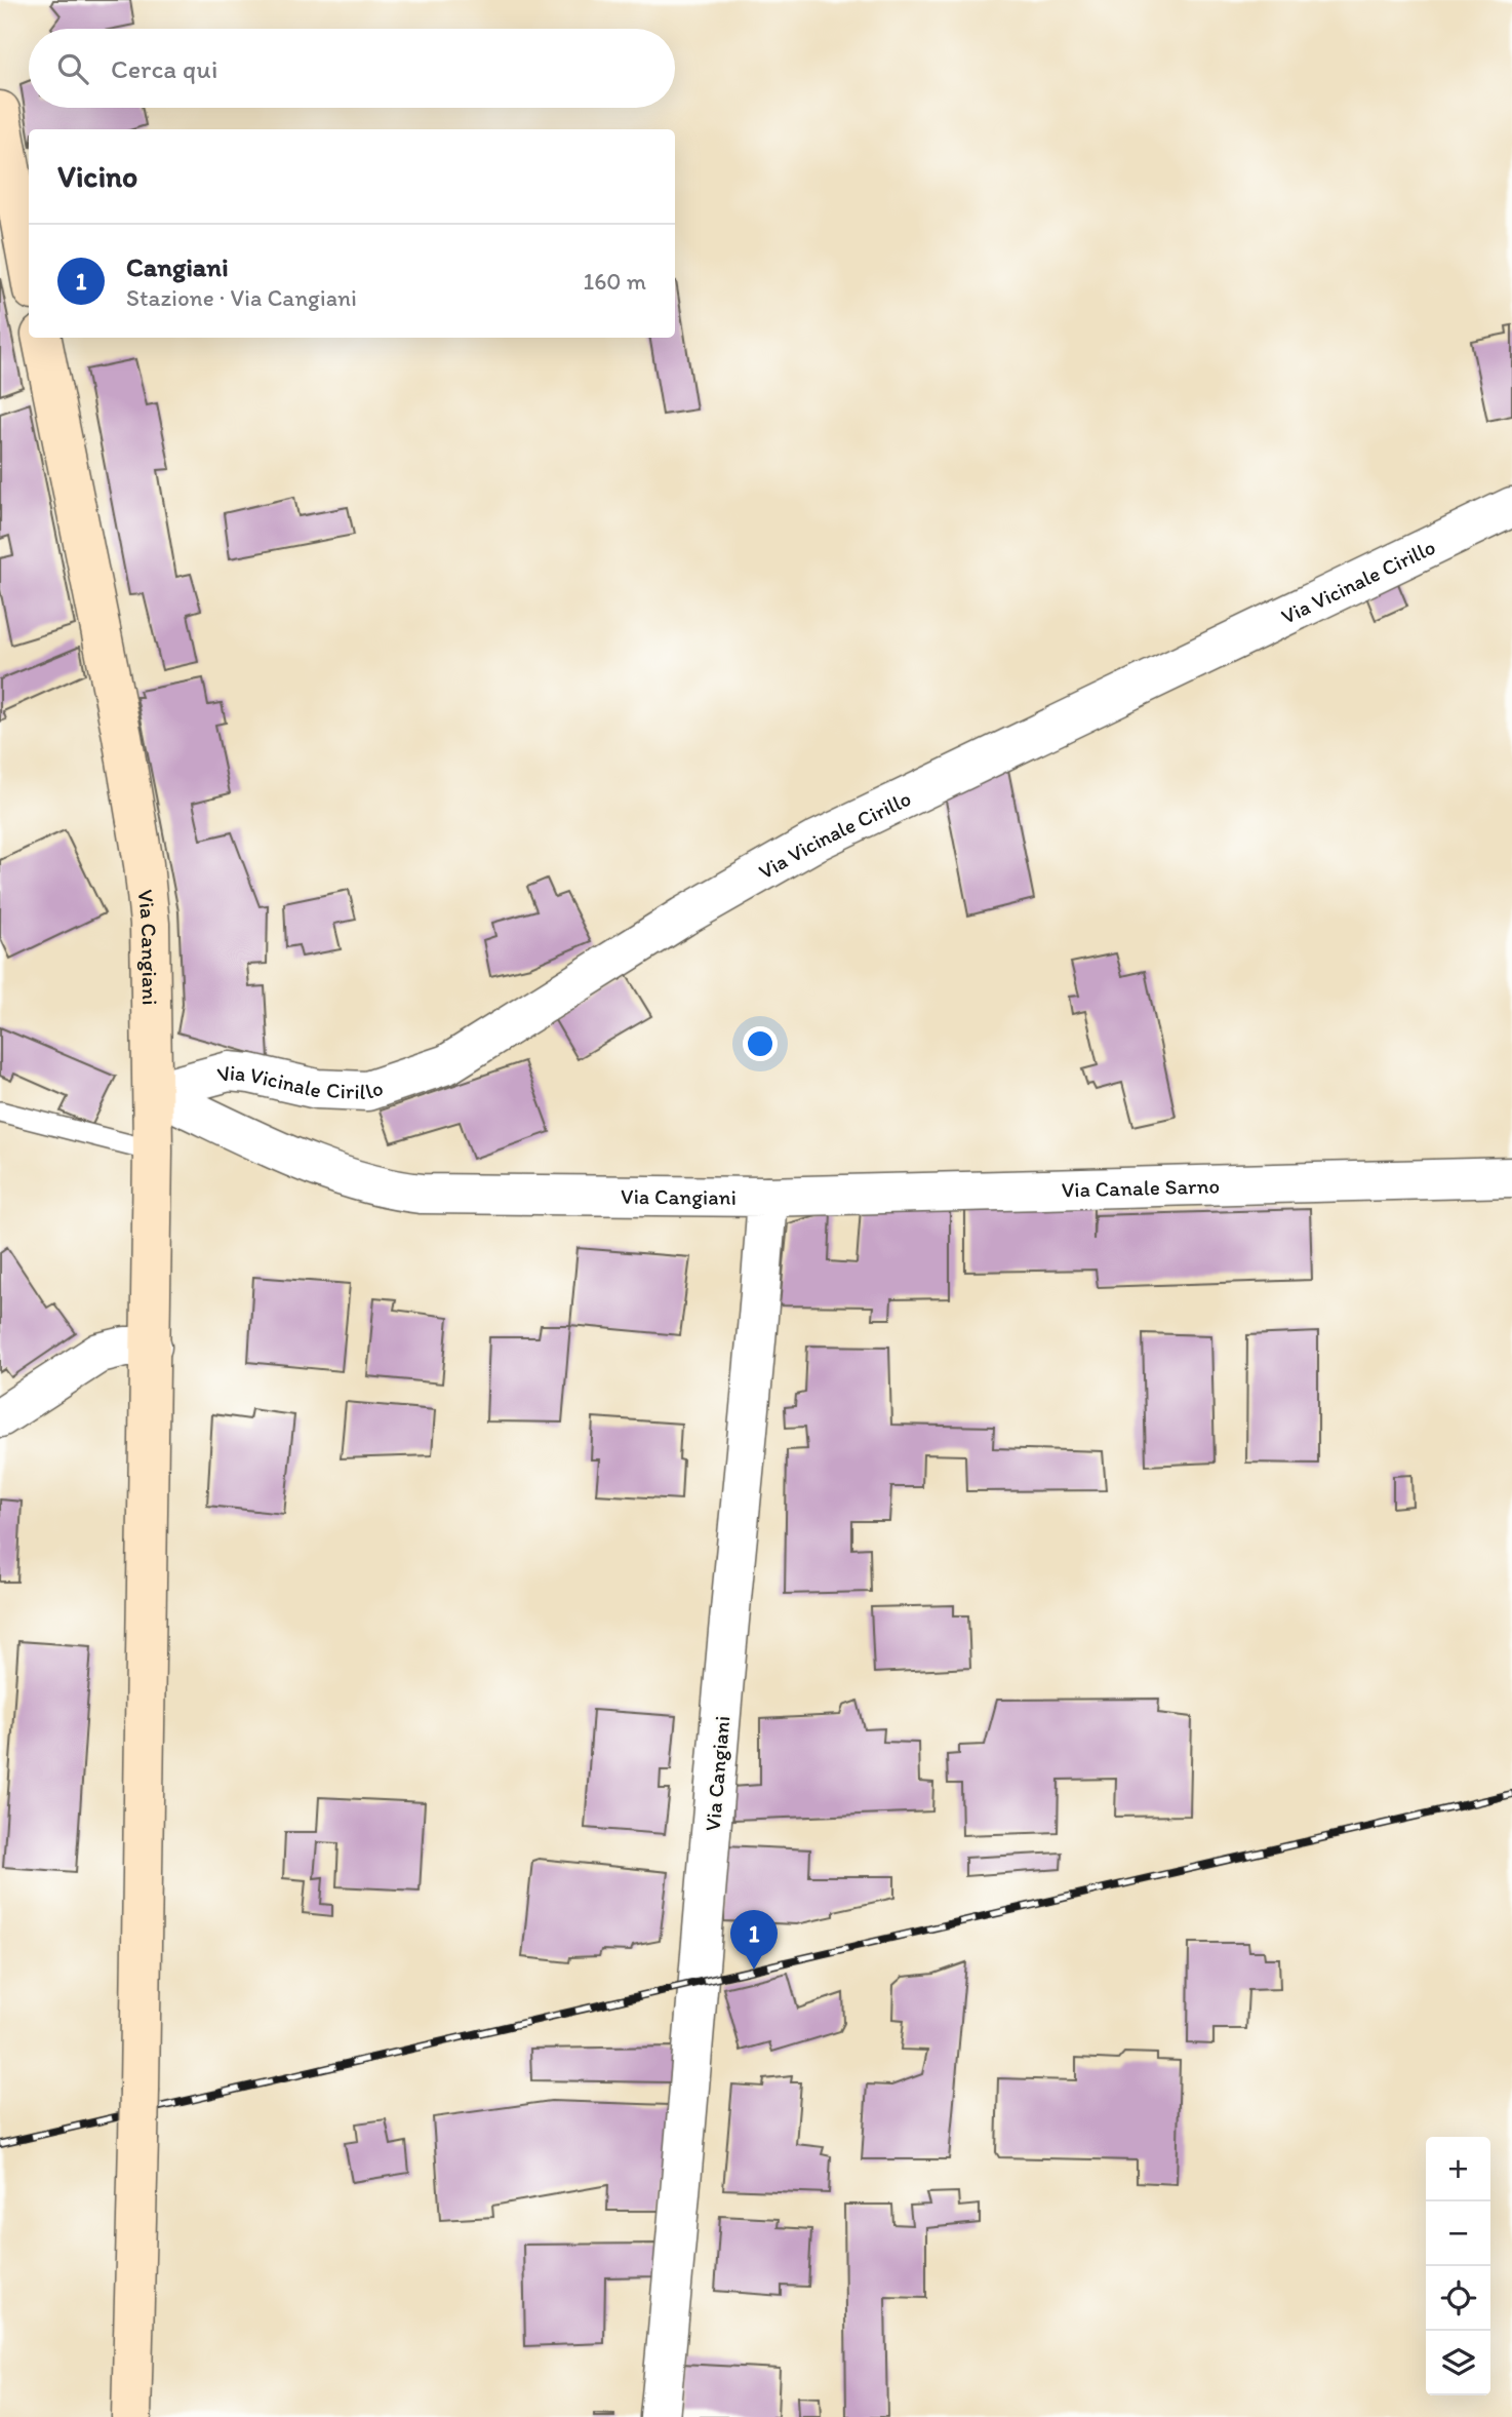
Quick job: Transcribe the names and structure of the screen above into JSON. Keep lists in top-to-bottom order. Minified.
{"streets":{"street":["Via Vicinale Cirillo","Via Cangiani","Via Canale Sarno"]},"crossings":[["Via Vicinale Cirillo","Via Cangiani"],["Via Cangiani","Via Canale Sarno"]],"page":{"search":"Cerca qui","heading":"Vicino","list":[{"mark":"1","name":"Cangiani","note":"Stazione · Via Cangiani","value":"160 m"}],"pins":"1","map_buttons":["+","−"]}}
